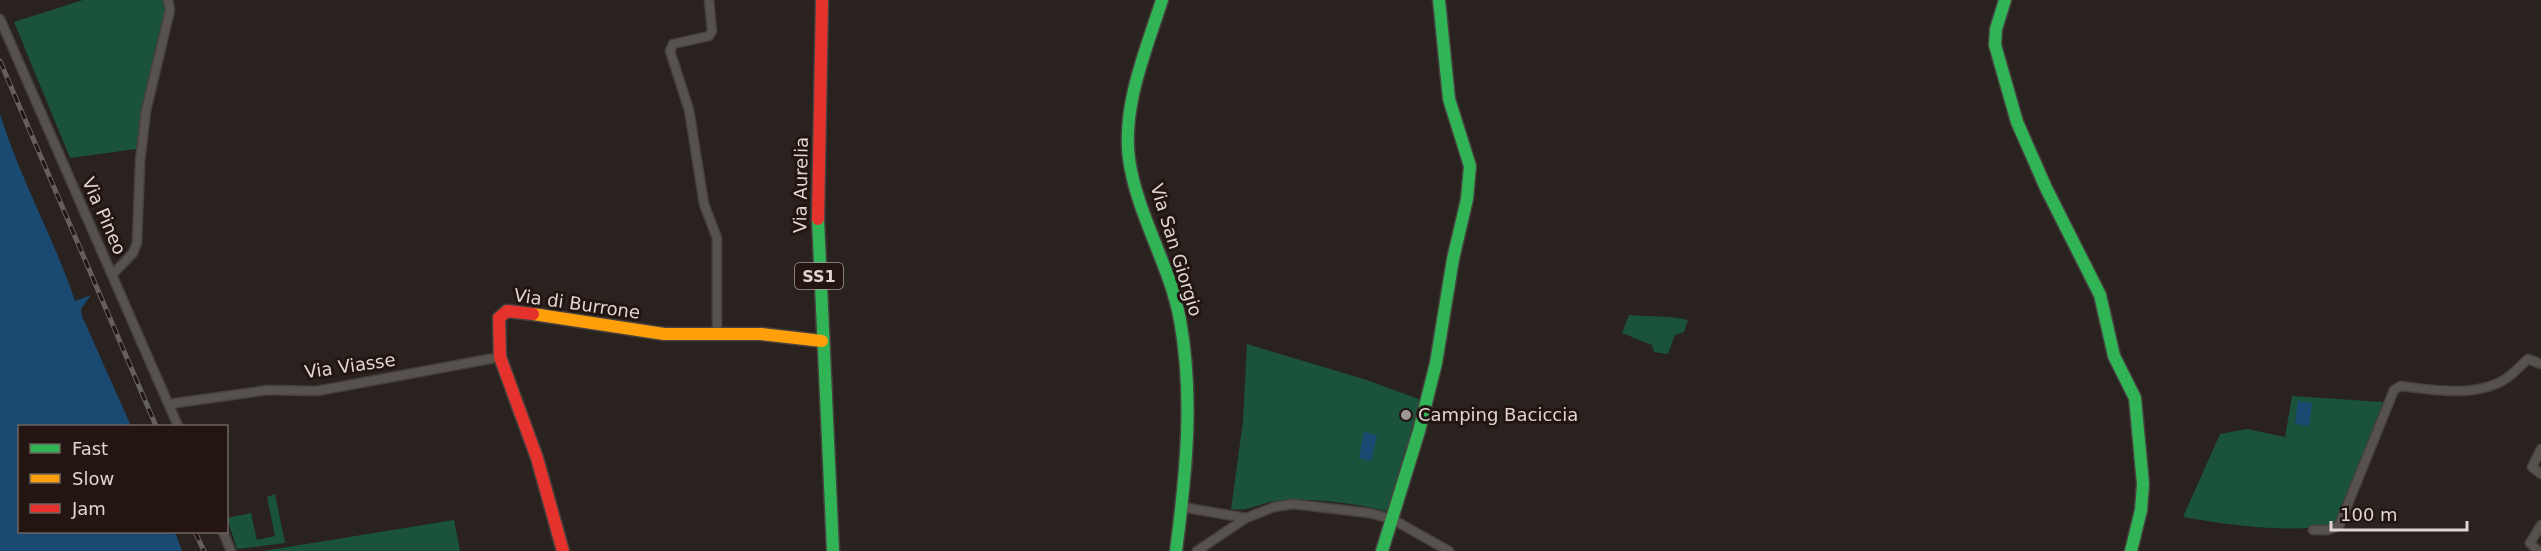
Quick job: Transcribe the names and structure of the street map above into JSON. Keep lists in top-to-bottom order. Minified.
{"streets":{"street":["Via Aurelia","Via Pineo","Via San Giorgio","SS1","Via di Burrone","Via Viasse"]},"crossings":[["Via Aurelia","Via di Burrone"],["Via Pineo","Via Viasse"],["Via di Burrone","Via Viasse"]],"places":["Camping Baciccia"],"legend":["Fast","Slow","Jam"],"scale_bar":"100 m"}
